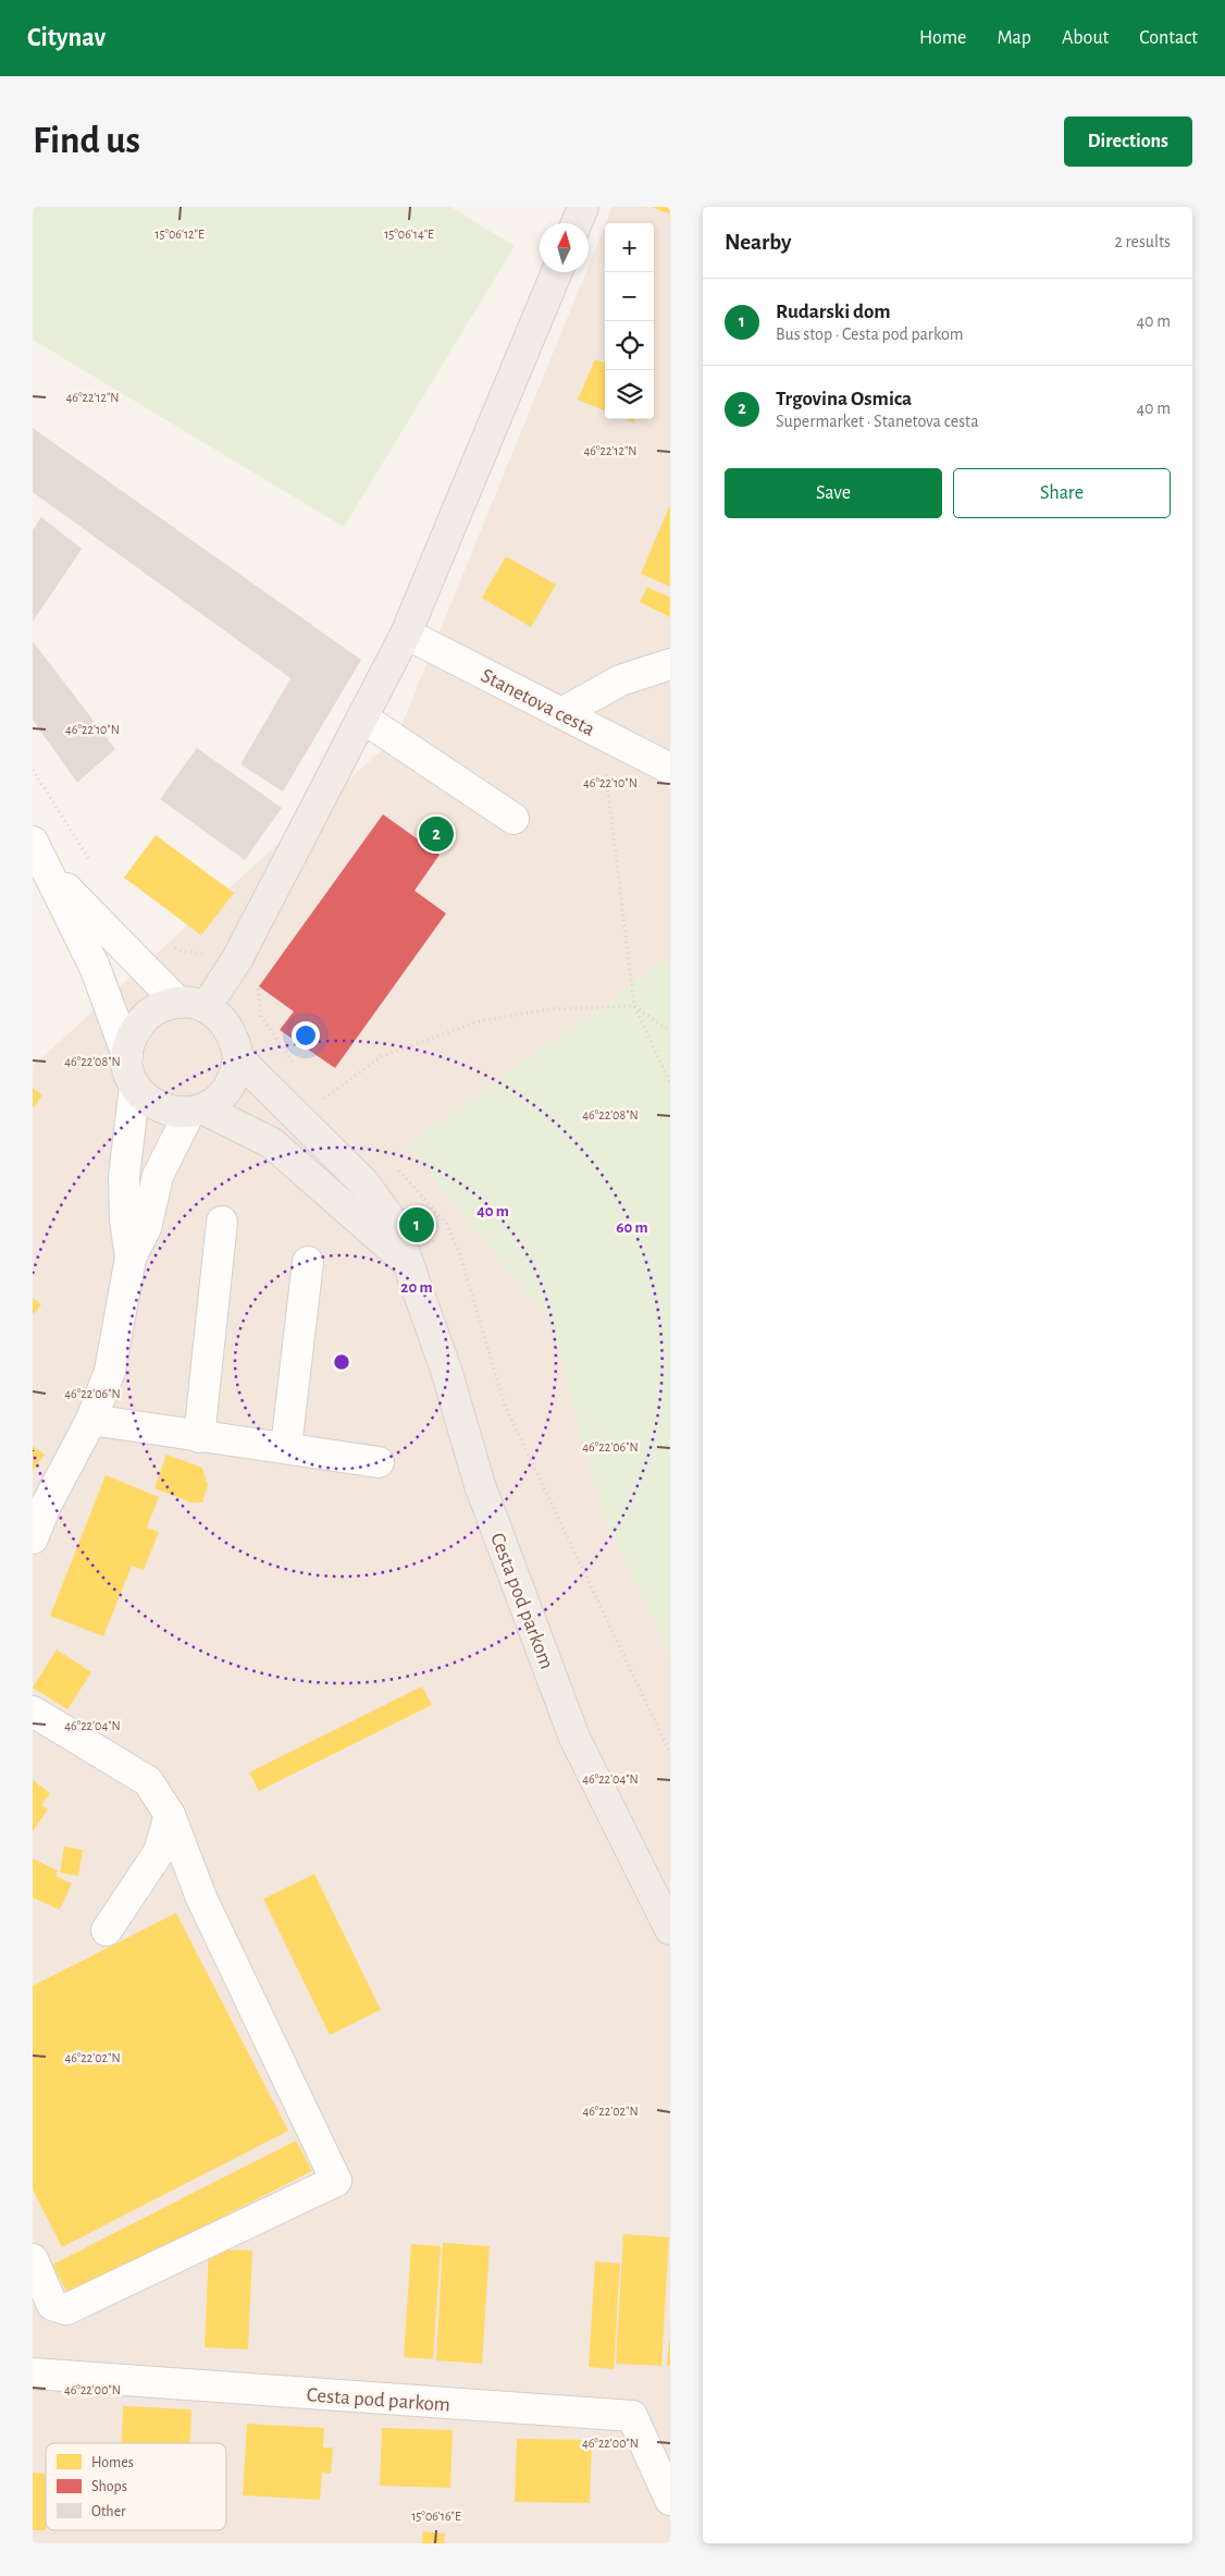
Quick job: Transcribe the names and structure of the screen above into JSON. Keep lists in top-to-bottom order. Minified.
{"streets":{"main road":["Cesta pod parkom"],"street":["Stanetova cesta"]},"legend":["Homes","Shops","Other"],"north":"top","page":{"header":"Citynav","nav":["Home","Map","About","Contact"],"buttons":["Directions",["Save","Share"]],"title":"Find us","heading":["Nearby","2 results"],"map_buttons":["+","−"],"list":[{"mark":"1","name":"Rudarski dom","note":"Bus stop · Cesta pod parkom","value":"40 m"},{"mark":"2","name":"Trgovina Osmica","note":"Supermarket · Stanetova cesta","value":"40 m"}],"pins":["2","1"]},"coordinates":["15°06'12\"E","15°06'14\"E","46°22'12\"N","46°22'10\"N","46°22'08\"N","46°22'06\"N","46°22'04\"N","46°22'02\"N","46°22'00\"N","15°06'16\"E"],"rings":["40 m","60 m","20 m"]}
